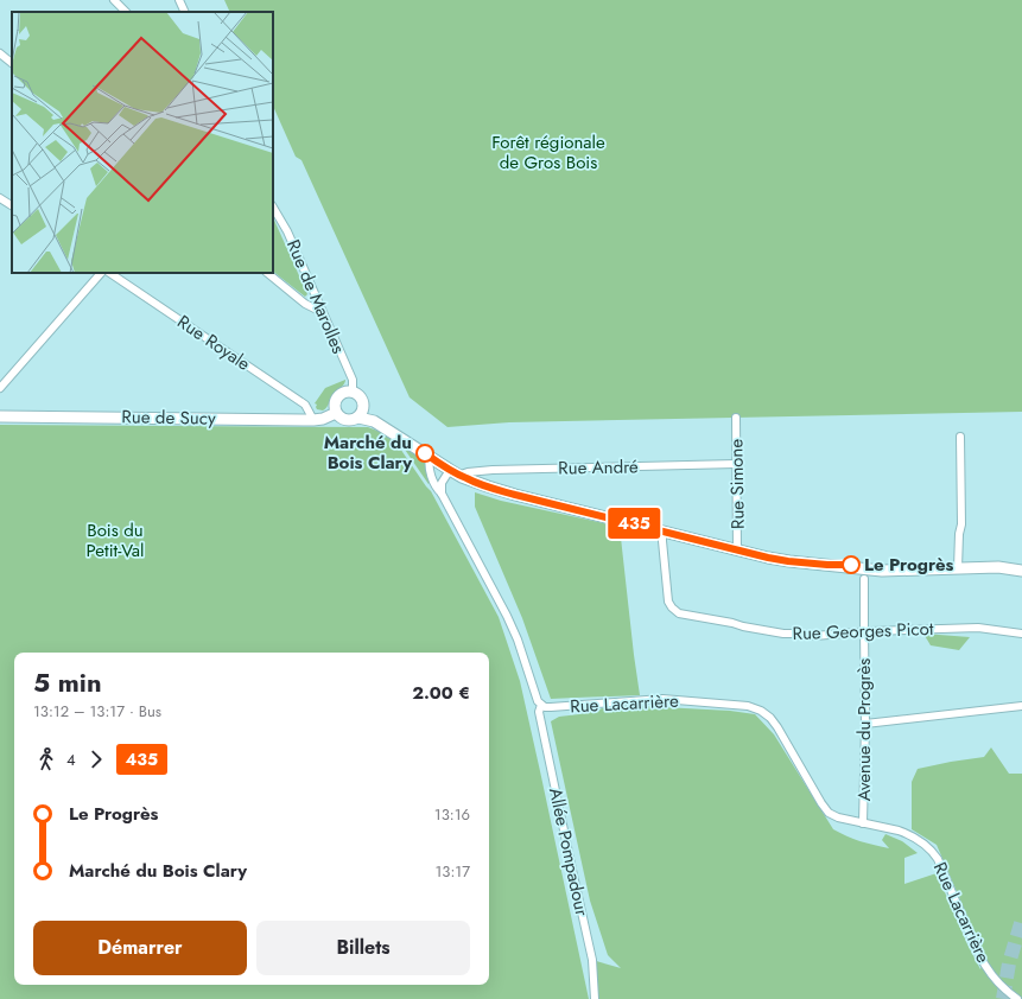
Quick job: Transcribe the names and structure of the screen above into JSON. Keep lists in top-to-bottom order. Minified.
{"streets":{"main road":["Rue de Sucy"],"street":["Rue de Marolles","Rue Royale","Rue André","Rue Simone","Rue Georges Picot","Rue Lacarrière","Avenue du Progrès","Allée Pompadour"]},"crossings":[["Rue de Marolles","Rue de Sucy"],["Rue Royale","Rue de Sucy"],["Rue André","Rue Simone"],["Rue Georges Picot","Avenue du Progrès"],["Rue Lacarrière","Avenue du Progrès"],["Rue Lacarrière","Allée Pompadour"]],"parks":["Forêt régionale de Gros Bois","Bois du Petit-Val"],"places":["Marché du Bois Clary","Le Progrès"],"lines":["bus line 435"],"page":{"on_map":"435","heading":["5 min","13:12 – 13:17 · Bus","2.00 €"],"legs":["4","435"],"list":[{"name":"Le Progrès","value":"13:16"},{"name":"Marché du Bois Clary","value":"13:17"}],"buttons":["Démarrer","Billets"]}}
